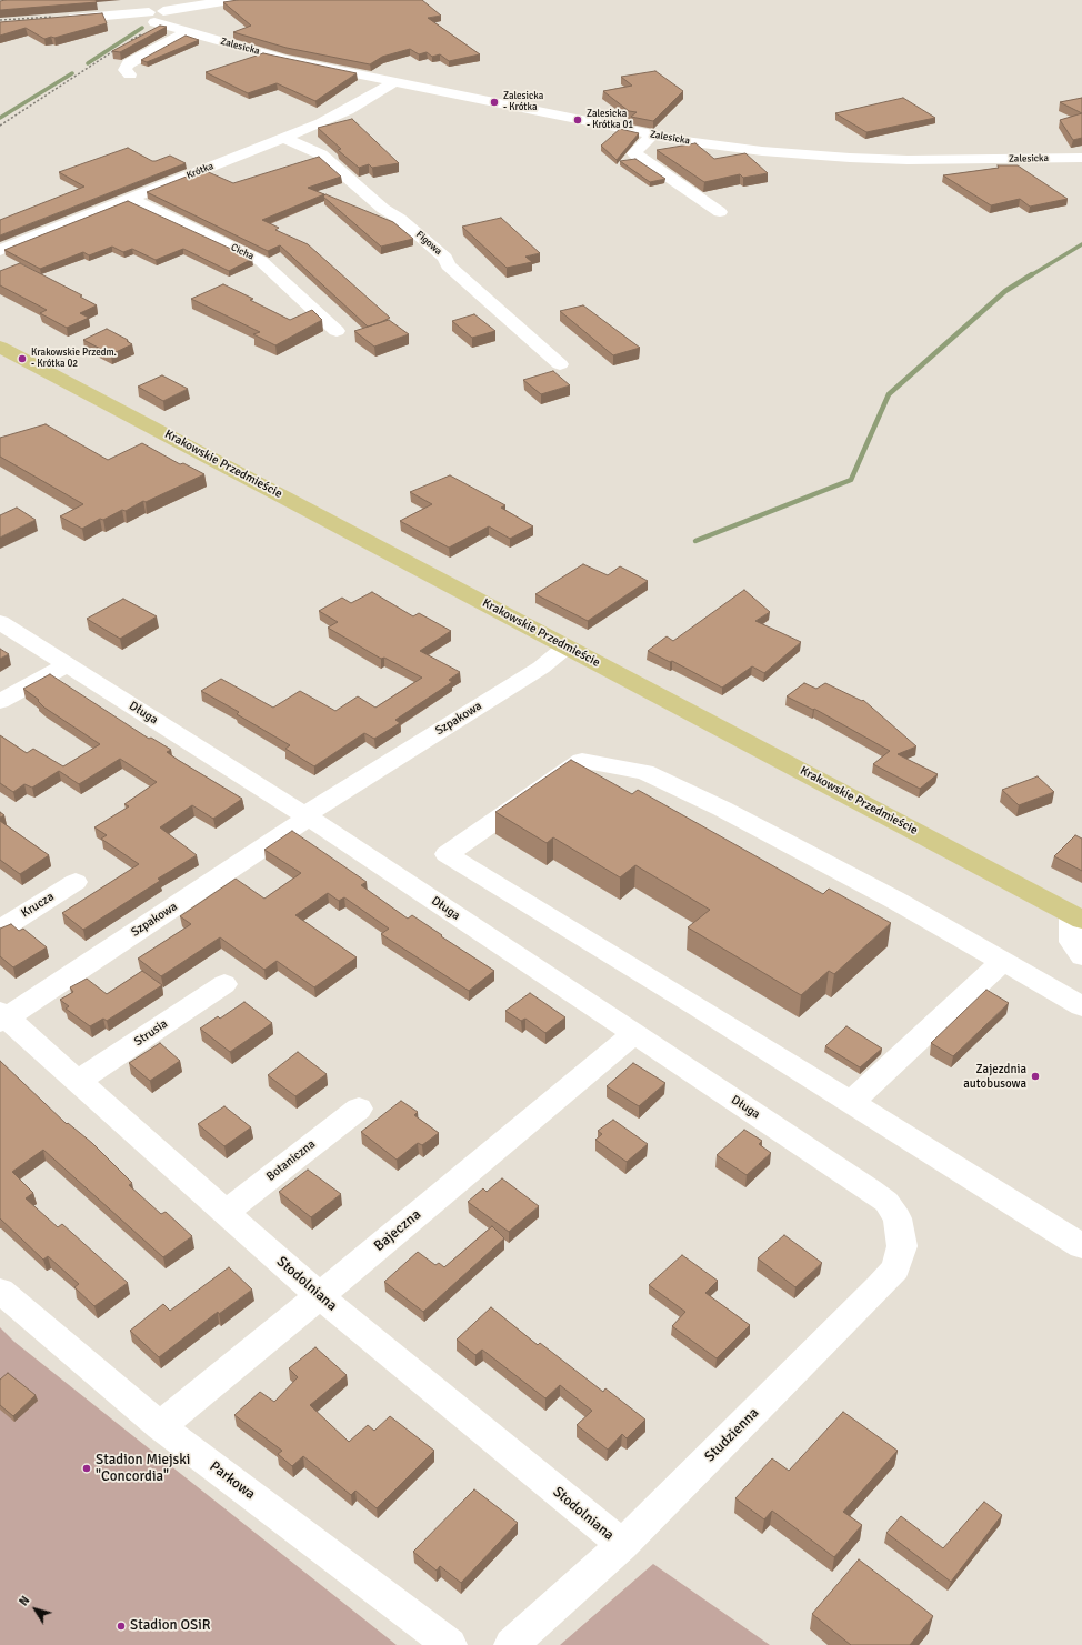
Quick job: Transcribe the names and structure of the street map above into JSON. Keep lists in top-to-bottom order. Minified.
{"streets":{"main road":["Krakowskie Przedmieście"],"street":["Zalesicka","Krótka","Figowa","Cicha","Długa","Szpakowa","Krucza","Strusia","Botaniczna","Bajeczna","Stodolniana","Studzienna","Parkowa"]},"crossings":[["Zalesicka","Krótka"],["Krótka","Figowa"],["Krótka","Cicha"],["Krakowskie Przedmieście","Szpakowa"],["Długa","Szpakowa"],["Długa","Bajeczna"],["Długa","Studzienna"],["Szpakowa","Stodolniana"],["Strusia","Stodolniana"],["Botaniczna","Stodolniana"],["Bajeczna","Stodolniana"],["Bajeczna","Parkowa"],["Stodolniana","Studzienna"]],"places":["Zalesicka - Krótka","Zalesicka - Krótka 01","Krakowskie Przedm. - Krótka 02","Zajezdnia autobusowa","Stadion Miejski \"Concordia\"","Stadion OSiR"],"north":"top left"}
